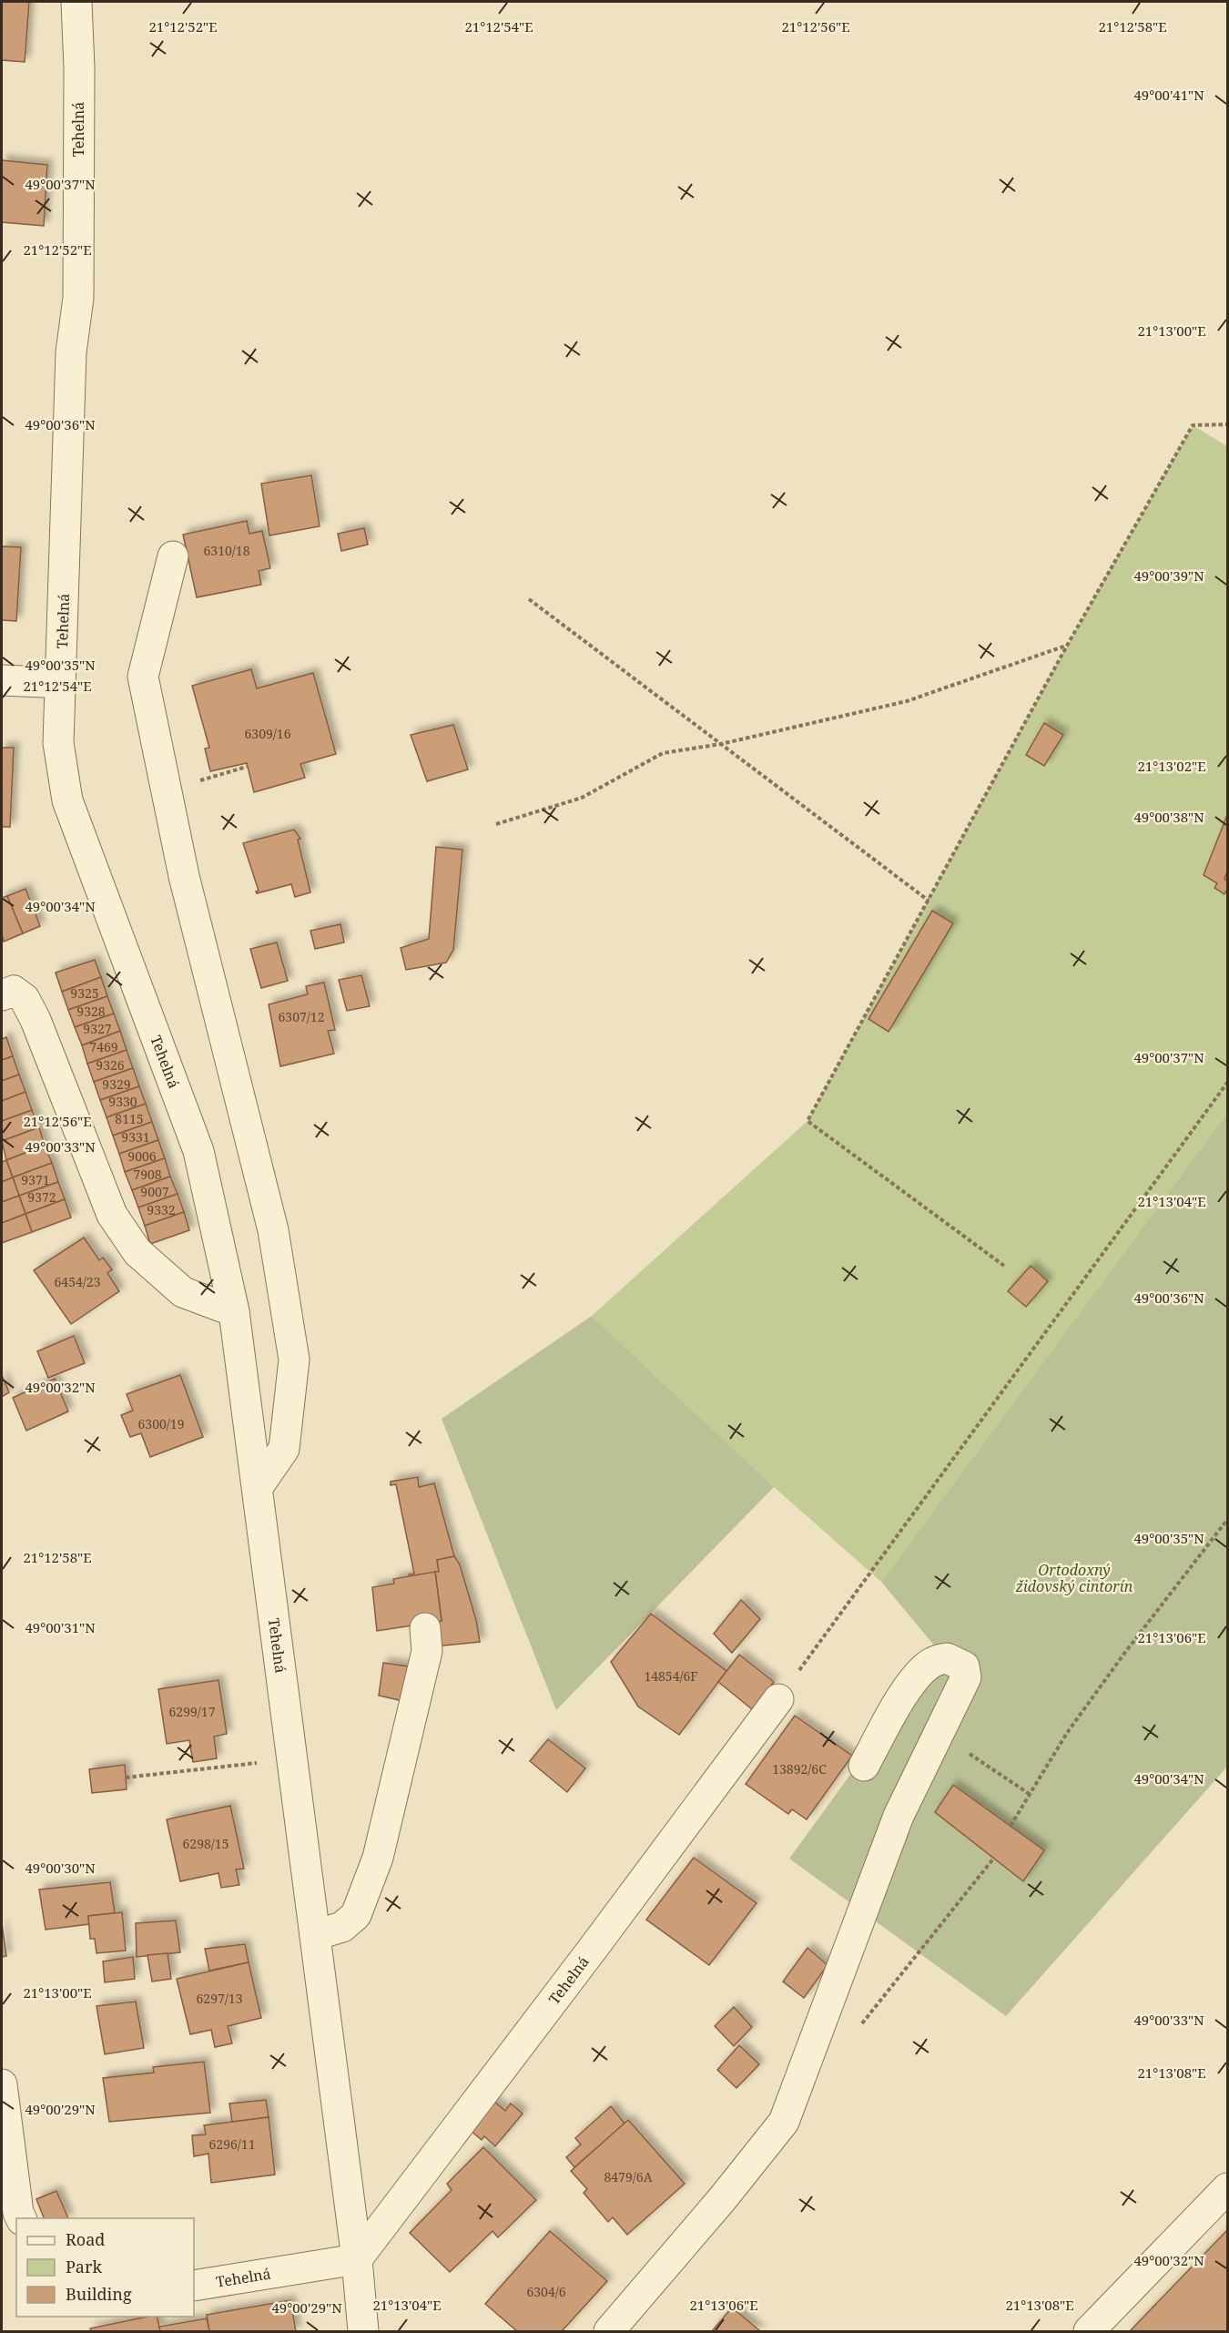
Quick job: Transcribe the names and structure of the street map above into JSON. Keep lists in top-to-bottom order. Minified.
{"streets":{"street":["Tehelná"]},"parks":["Ortodoxný židovský cintorín"],"house_numbers":["6310/18","6309/16","9325","9328","6307/12","9327","7469","9326","9329","9330","8115","9331","9006","7908","9371","9007","9372","9332","6454/23","6300/19","14854/6F","6299/17","13892/6C","6298/15","6297/13","6296/11","8479/6A","6304/6"],"legend":["Road","Park","Building"],"coordinates":["21°12'52\"E","21°12'54\"E","21°12'56\"E","21°12'58\"E","49°00'41\"N","49°00'37\"N","21°13'00\"E","49°00'36\"N","49°00'39\"N","49°00'35\"N","21°13'02\"E","49°00'38\"N","49°00'34\"N","49°00'33\"N","21°13'04\"E","49°00'32\"N","49°00'31\"N","21°13'06\"E","49°00'30\"N","21°13'08\"E","49°00'29\"N"]}
